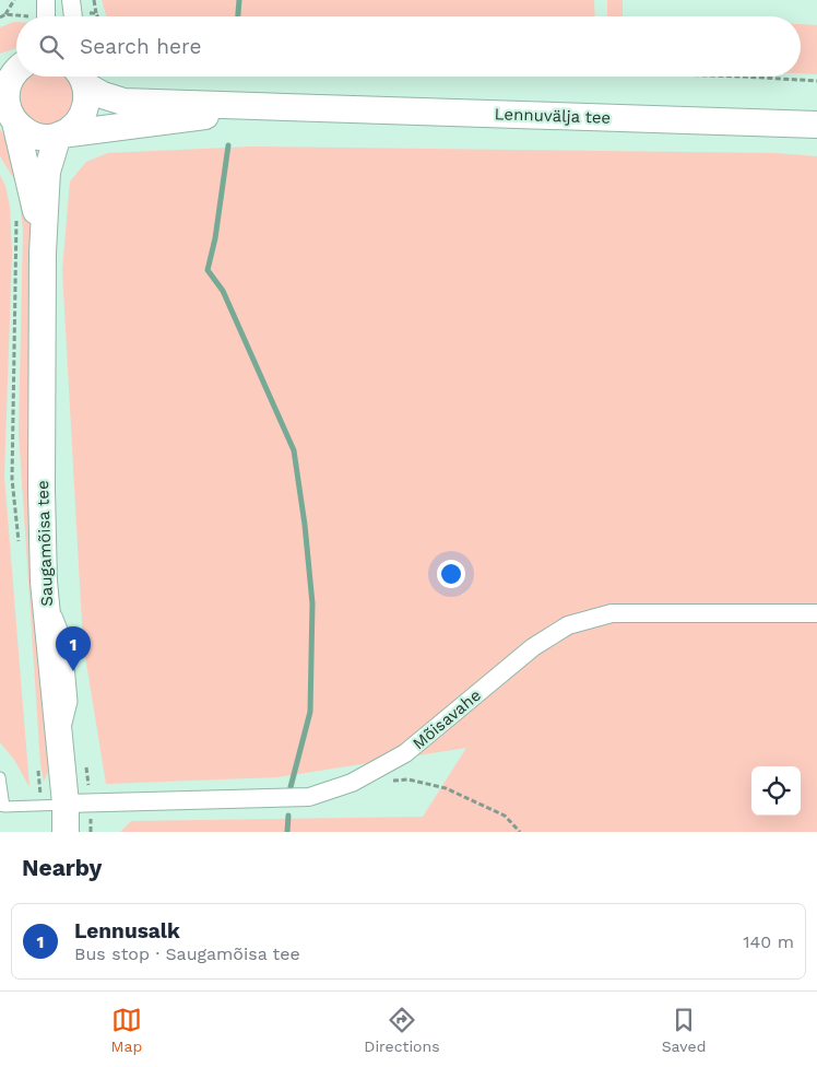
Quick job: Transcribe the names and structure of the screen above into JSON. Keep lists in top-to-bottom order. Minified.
{"streets":{"main road":["Lennuvälja tee","Saugamõisa tee"],"street":["Mõisavahe"]},"crossings":[["Lennuvälja tee","Saugamõisa tee"],["Saugamõisa tee","Mõisavahe"]],"page":{"search":"Search here","pins":"1","heading":"Nearby","list":[{"mark":"1","name":"Lennusalk","note":"Bus stop · Saugamõisa tee","value":"140 m"}],"nav":["Map","Directions","Saved"]}}
